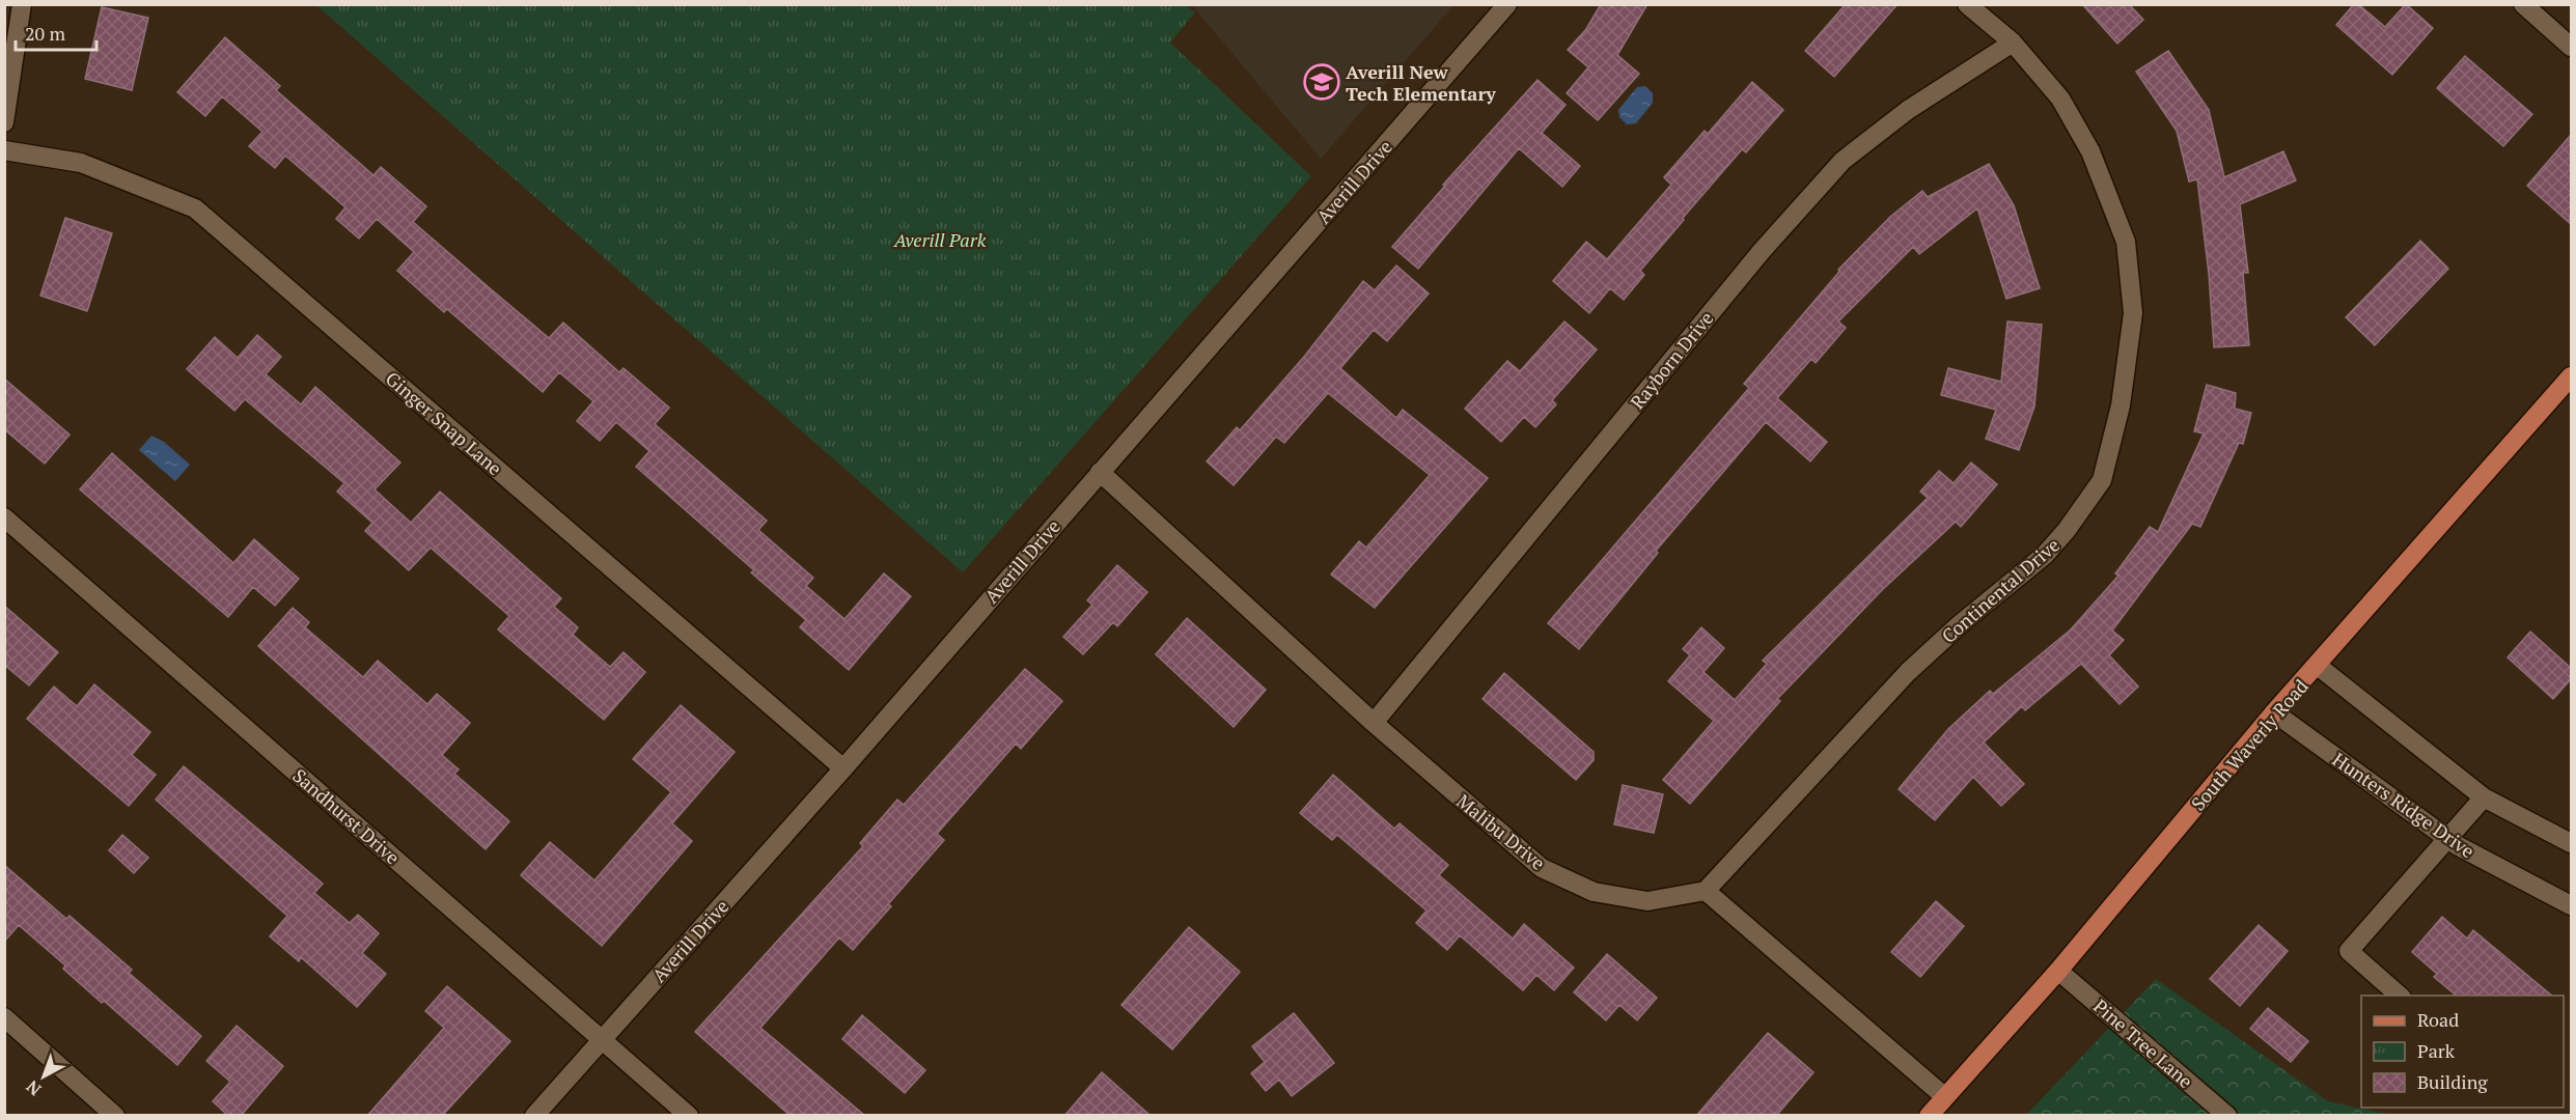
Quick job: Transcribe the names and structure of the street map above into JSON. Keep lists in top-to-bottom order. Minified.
{"streets":{"main road":["South Waverly Road"],"street":["Averill Drive","Rayborn Drive","Ginger Snap Lane","Continental Drive","Hunters Ridge Drive","Sandhurst Drive","Malibu Drive","Pine Tree Lane"]},"crossings":[["Averill Drive","Ginger Snap Lane"],["Averill Drive","Sandhurst Drive"],["Averill Drive","Malibu Drive"],["Rayborn Drive","Continental Drive"],["Rayborn Drive","Malibu Drive"],["Continental Drive","Malibu Drive"],["South Waverly Road","Hunters Ridge Drive"],["South Waverly Road","Pine Tree Lane"]],"parks":["Averill Park"],"places":{"school or university":["Averill New Tech Elementary"]},"legend":["Road","Park","Building"],"scale_bar":"20 m","north":"bottom left"}
